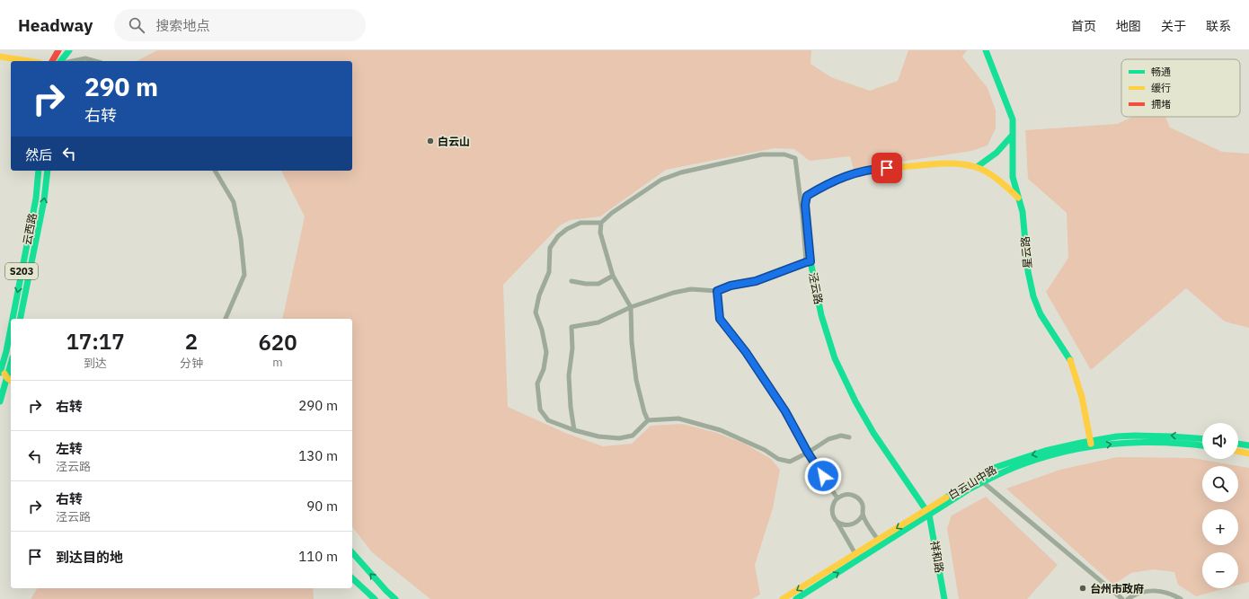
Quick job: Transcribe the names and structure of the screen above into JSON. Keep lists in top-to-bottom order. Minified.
{"streets":{"main road":["云西路","星云路","S203","泾云路","白云山中路","祥和路"]},"crossings":[["星云路","泾云路"],["星云路","白云山中路"],["泾云路","白云山中路"],["泾云路","祥和路"],["白云山中路","祥和路"]],"places":["白云山","台州市政府"],"legend":["畅通","缓行","拥堵"],"page":{"header":"Headway","search":"搜索地点","nav":["首页","地图","关于","联系"],"turn":["290 m","右转"],"then":"然后","eta":["17:17","到达","2","分钟","620","m"],"list":[{"name":"右转","value":"290 m"},{"name":"左转","note":"泾云路","value":"130 m"},{"name":"右转","note":"泾云路","value":"90 m"},{"name":"到达目的地","value":"110 m"}],"map_buttons":["+","−"]}}
